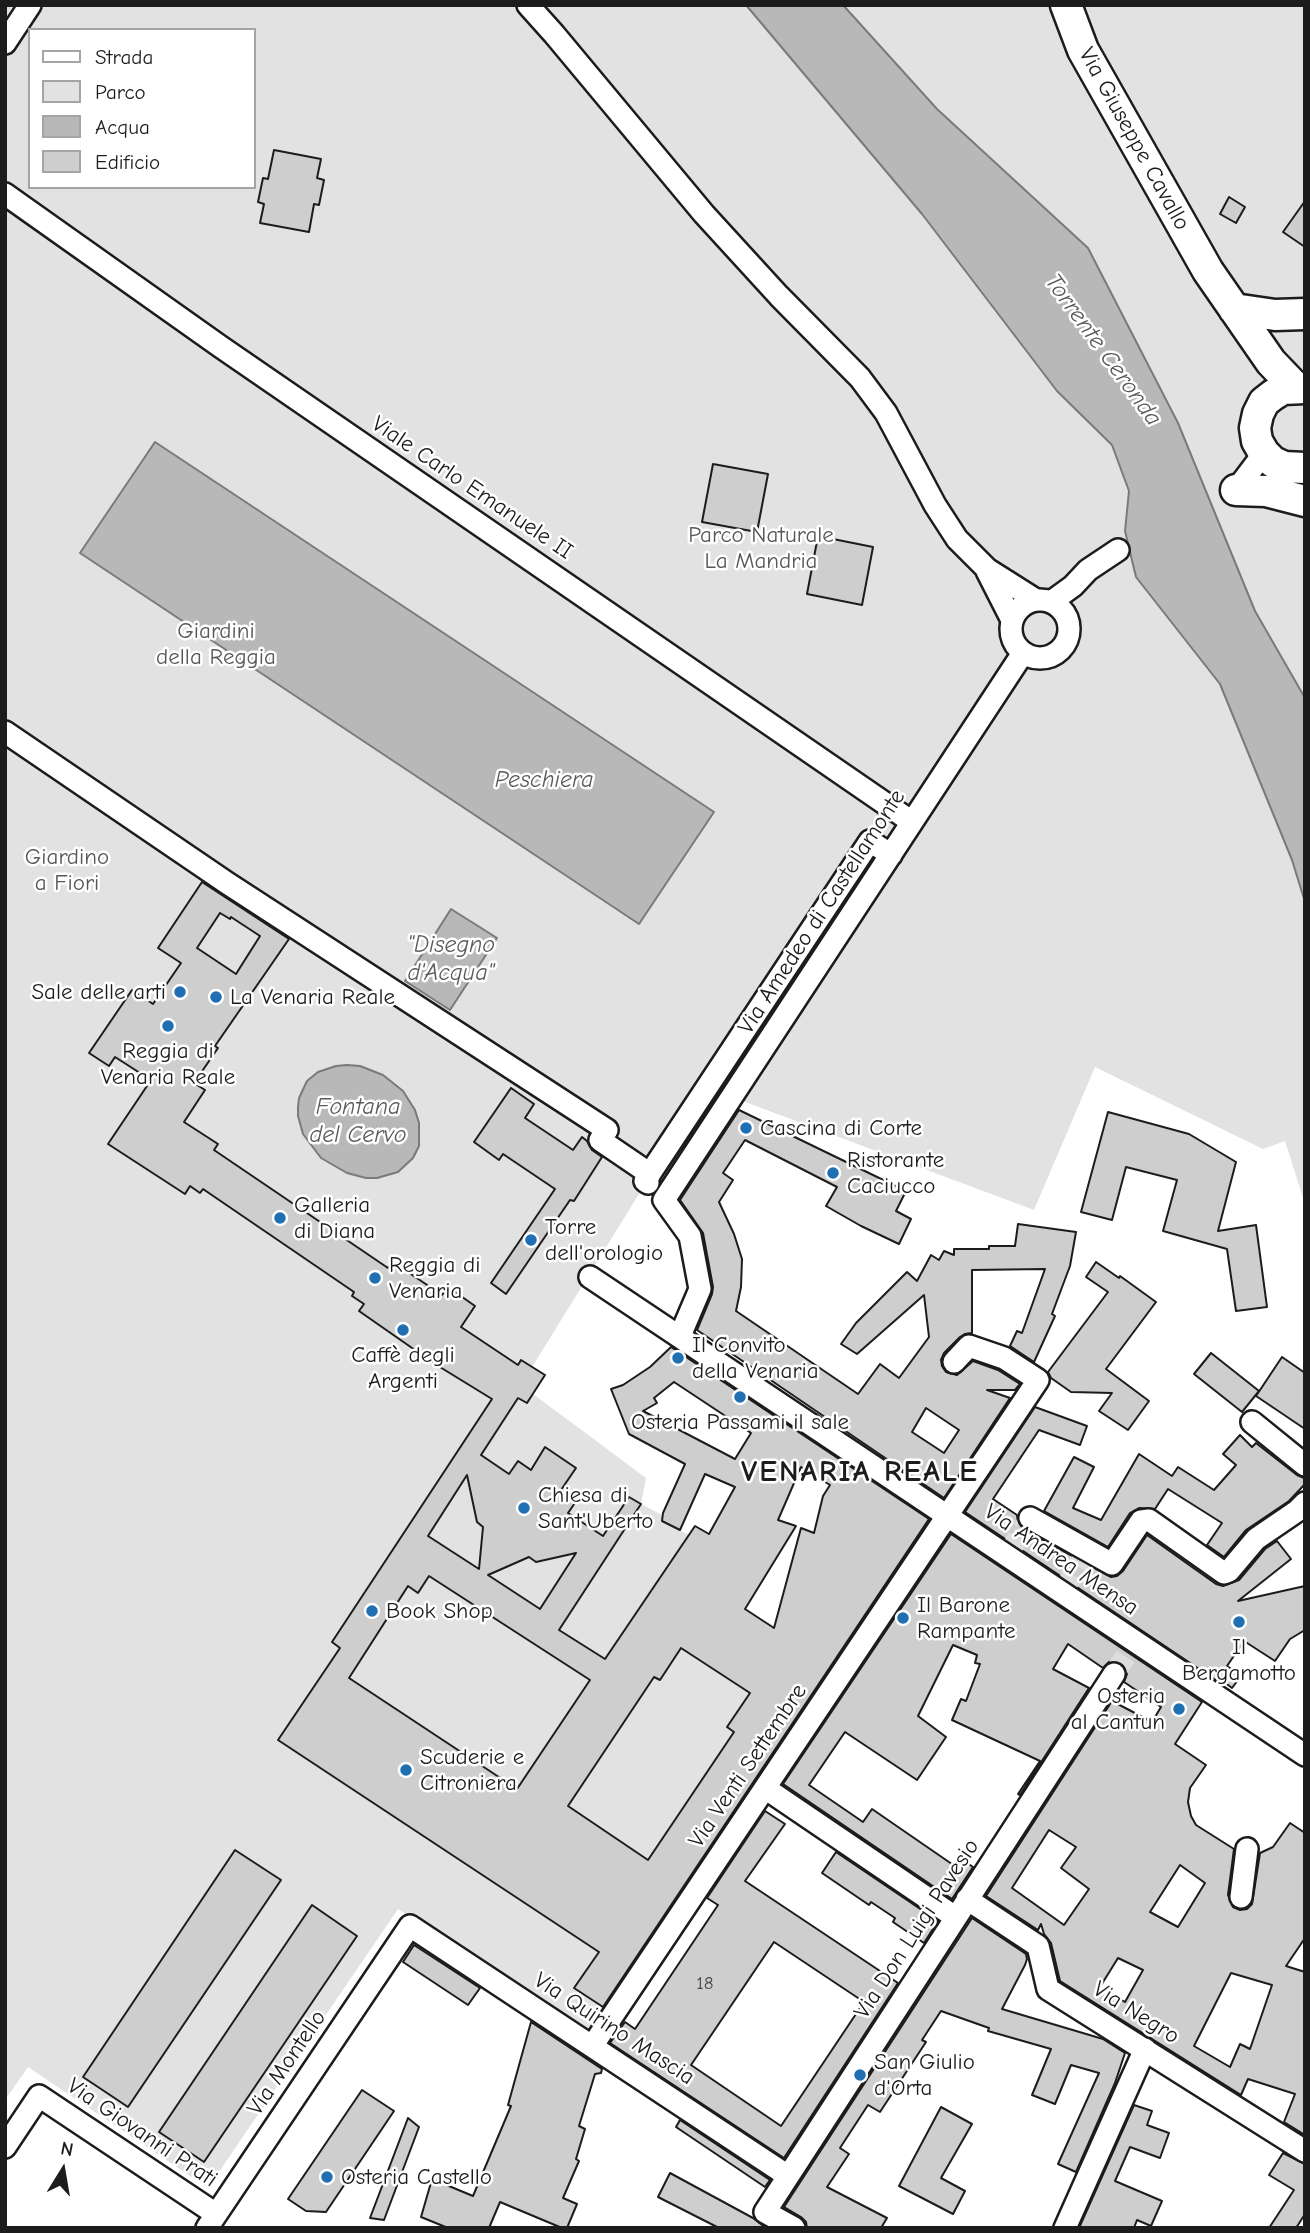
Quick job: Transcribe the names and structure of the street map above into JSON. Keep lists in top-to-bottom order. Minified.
{"streets":{"street":["Via Giuseppe Cavallo","Viale Carlo Emanuele II","Via Amedeo di Castellamonte","Via Andrea Mensa","Via Venti Settembre","Via Don Luigi Pavesio","Via Negro","Via Quirino Mascia","Via Montello","Via Giovanni Prati"]},"crossings":[["Viale Carlo Emanuele II","Via Amedeo di Castellamonte"],["Via Andrea Mensa","Via Venti Settembre"],["Via Venti Settembre","Via Quirino Mascia"],["Via Don Luigi Pavesio","Via Negro"],["Via Don Luigi Pavesio","Via Quirino Mascia"],["Via Quirino Mascia","Via Montello"],["Via Montello","Via Giovanni Prati"]],"districts":["VENARIA REALE"],"water":["Torrente Ceronda","Peschiera","\"Disegno d'Acqua\"","Fontana del Cervo"],"parks":["Parco Naturale La Mandria","Giardini della Reggia","Giardino a Fiori"],"places":["Sale delle arti","La Venaria Reale","Reggia di Venaria Reale","Cascina di Corte","Ristorante Caciucco","Galleria di Diana","Torre dell'orologio","Reggia di Venaria","Caffè degli Argenti","Il Convito della Venaria","Osteria Passami il sale","Chiesa di Sant'Uberto","Book Shop","Il Barone Rampante","Il Bergamotto","Osteria al Cantun","Scuderie e Citroniera","San Giulio d'Orta","Osteria Castello"],"house_numbers":["18"],"legend":["Strada","Parco","Acqua","Edificio"],"north":"top"}
